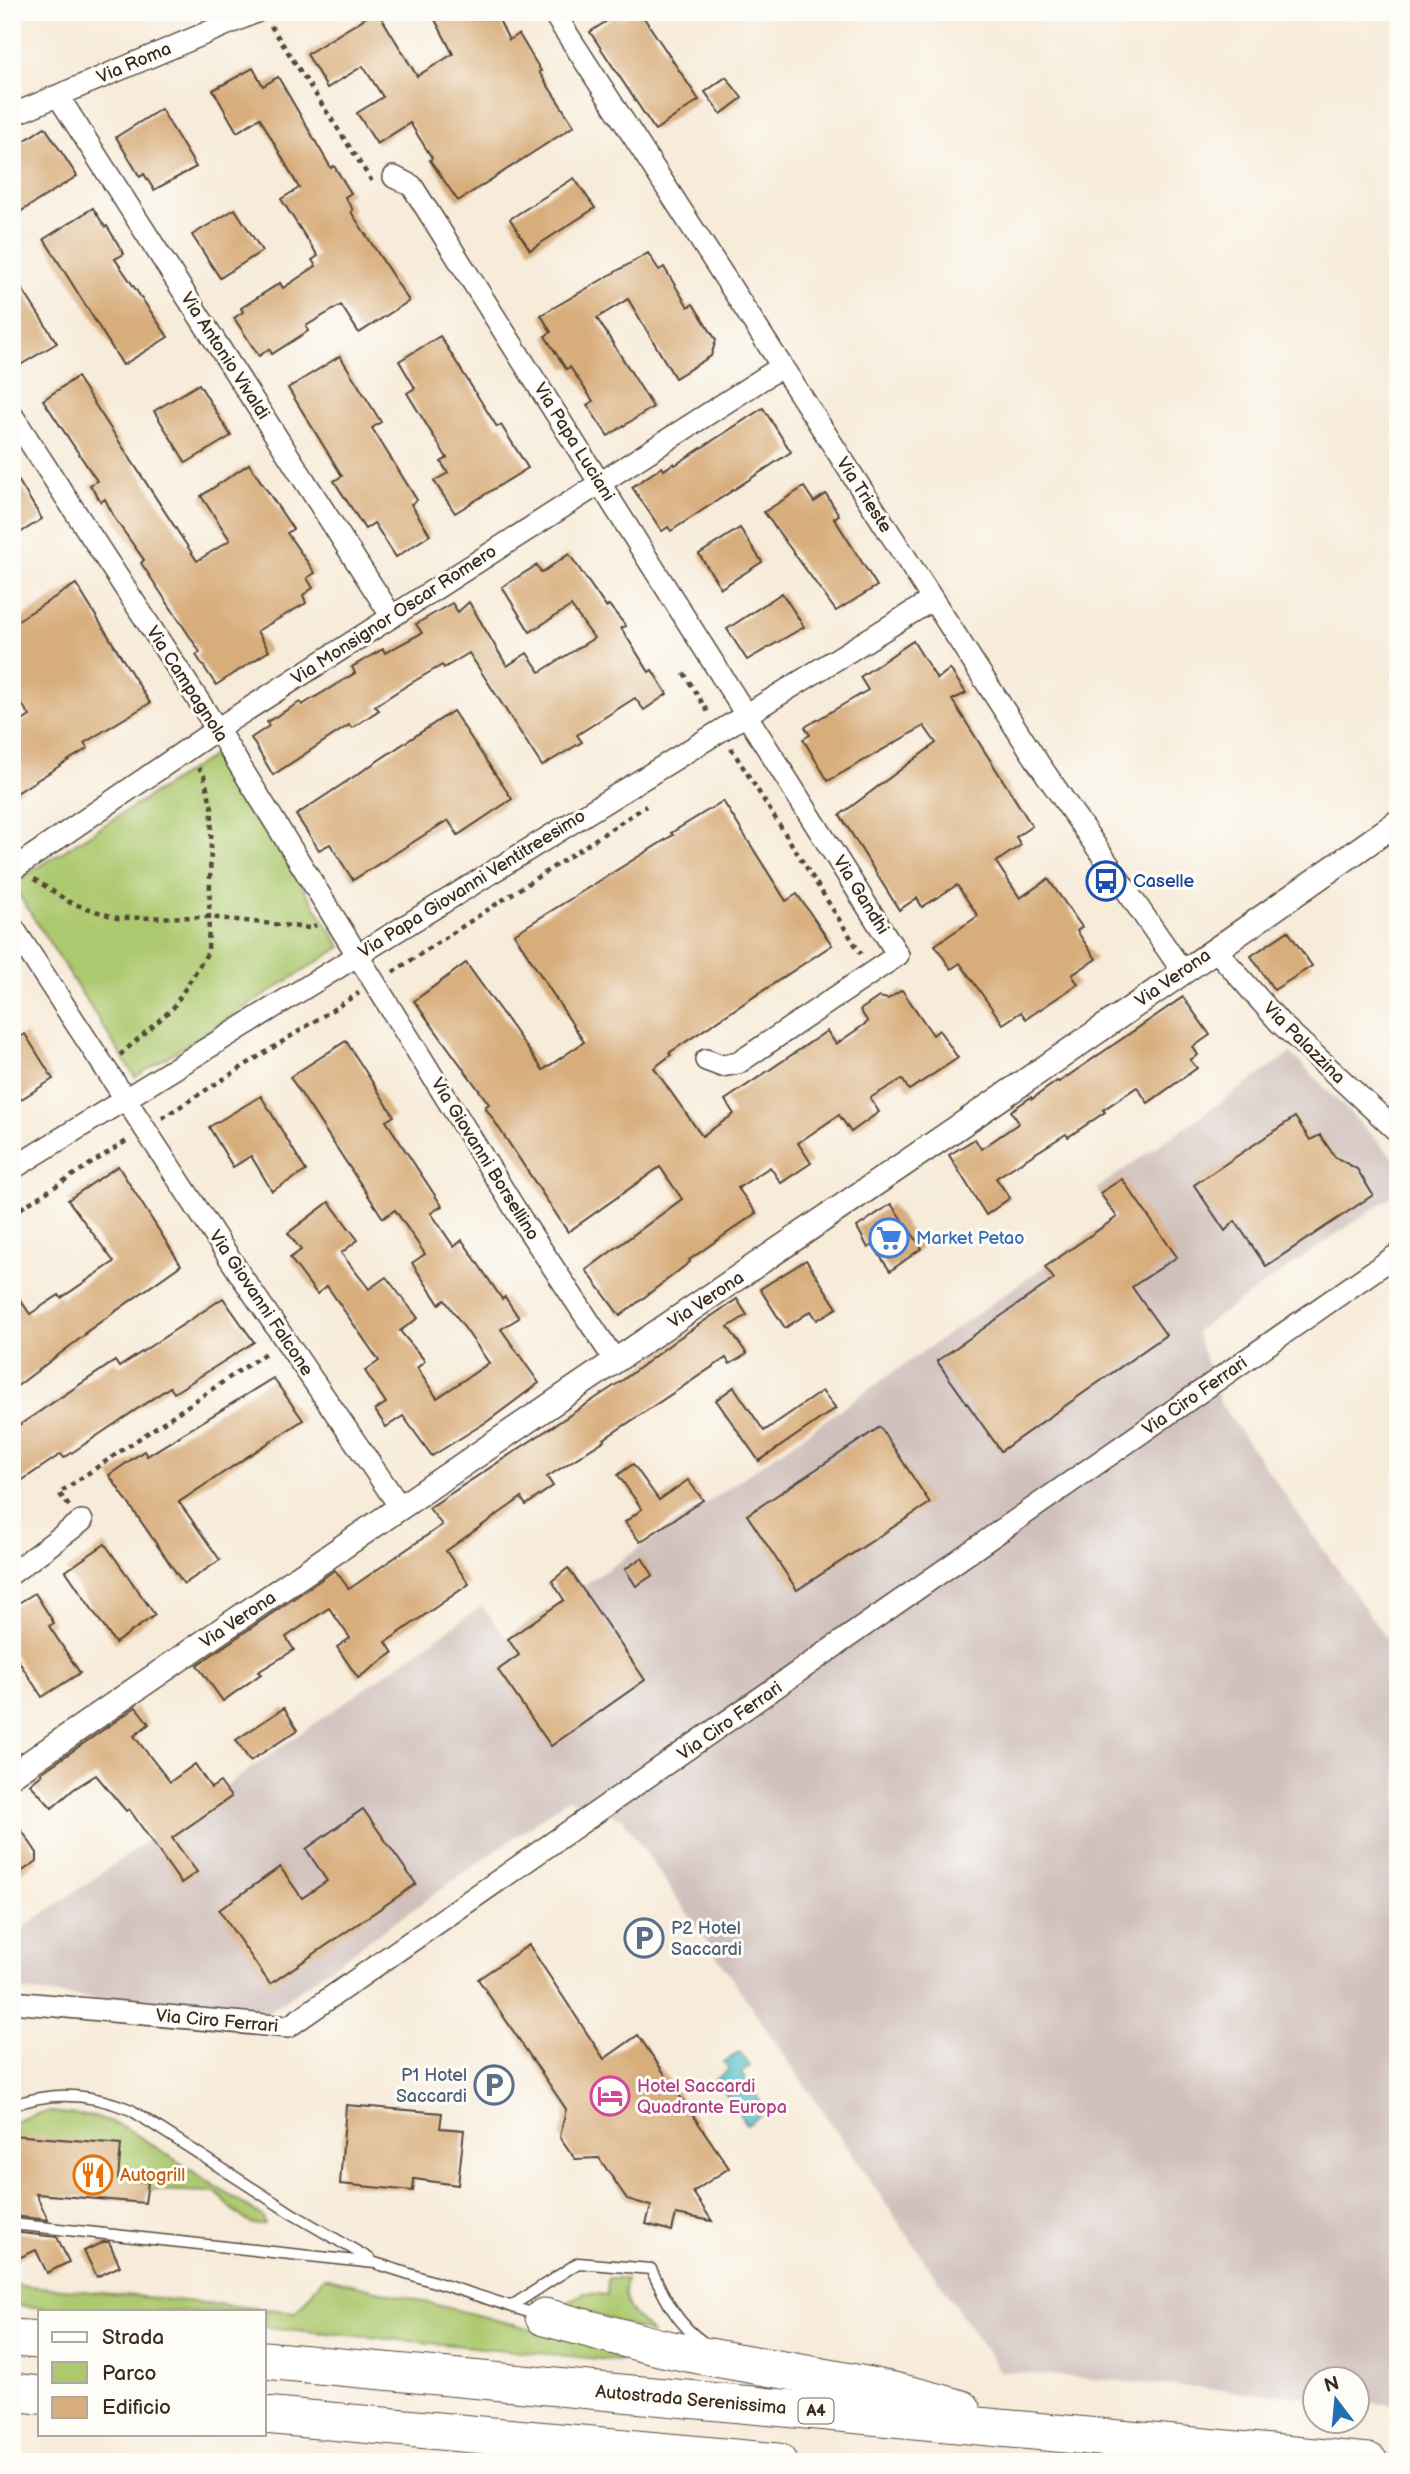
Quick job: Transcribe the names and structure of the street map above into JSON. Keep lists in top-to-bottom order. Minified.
{"streets":{"highway":["Autostrada Serenissima","A4"],"street":["Via Roma","Via Antonio Vivaldi","Via Papa Luciani","Via Trieste","Via Monsignor Oscar Romero","Via Campagnola","Via Papa Giovanni Ventitreesimo","Via Gandhi","Via Verona","Via Palazzina","Via Giovanni Borsellino","Via Giovanni Falcone","Via Ciro Ferrari"]},"crossings":[["Via Roma","Via Antonio Vivaldi"],["Via Antonio Vivaldi","Via Monsignor Oscar Romero"],["Via Papa Luciani","Via Monsignor Oscar Romero"],["Via Papa Luciani","Via Papa Giovanni Ventitreesimo"],["Via Papa Luciani","Via Gandhi"],["Via Trieste","Via Monsignor Oscar Romero"],["Via Trieste","Via Papa Giovanni Ventitreesimo"],["Via Trieste","Via Verona"],["Via Monsignor Oscar Romero","Via Campagnola"],["Via Campagnola","Via Papa Giovanni Ventitreesimo"],["Via Campagnola","Via Giovanni Borsellino"],["Via Papa Giovanni Ventitreesimo","Via Gandhi"],["Via Papa Giovanni Ventitreesimo","Via Giovanni Borsellino"],["Via Papa Giovanni Ventitreesimo","Via Giovanni Falcone"],["Via Verona","Via Palazzina"],["Via Verona","Via Giovanni Borsellino"],["Via Verona","Via Giovanni Falcone"]],"places":{"bus stop":["Caselle"],"supermarket":["Market Petao"],"parking":["P2 Hotel Saccardi","P1 Hotel Saccardi"],"hotel":["Hotel Saccardi Quadrante Europa"],"restaurant":["Autogrill"]},"legend":["Strada","Parco","Edificio"],"north":"top"}
